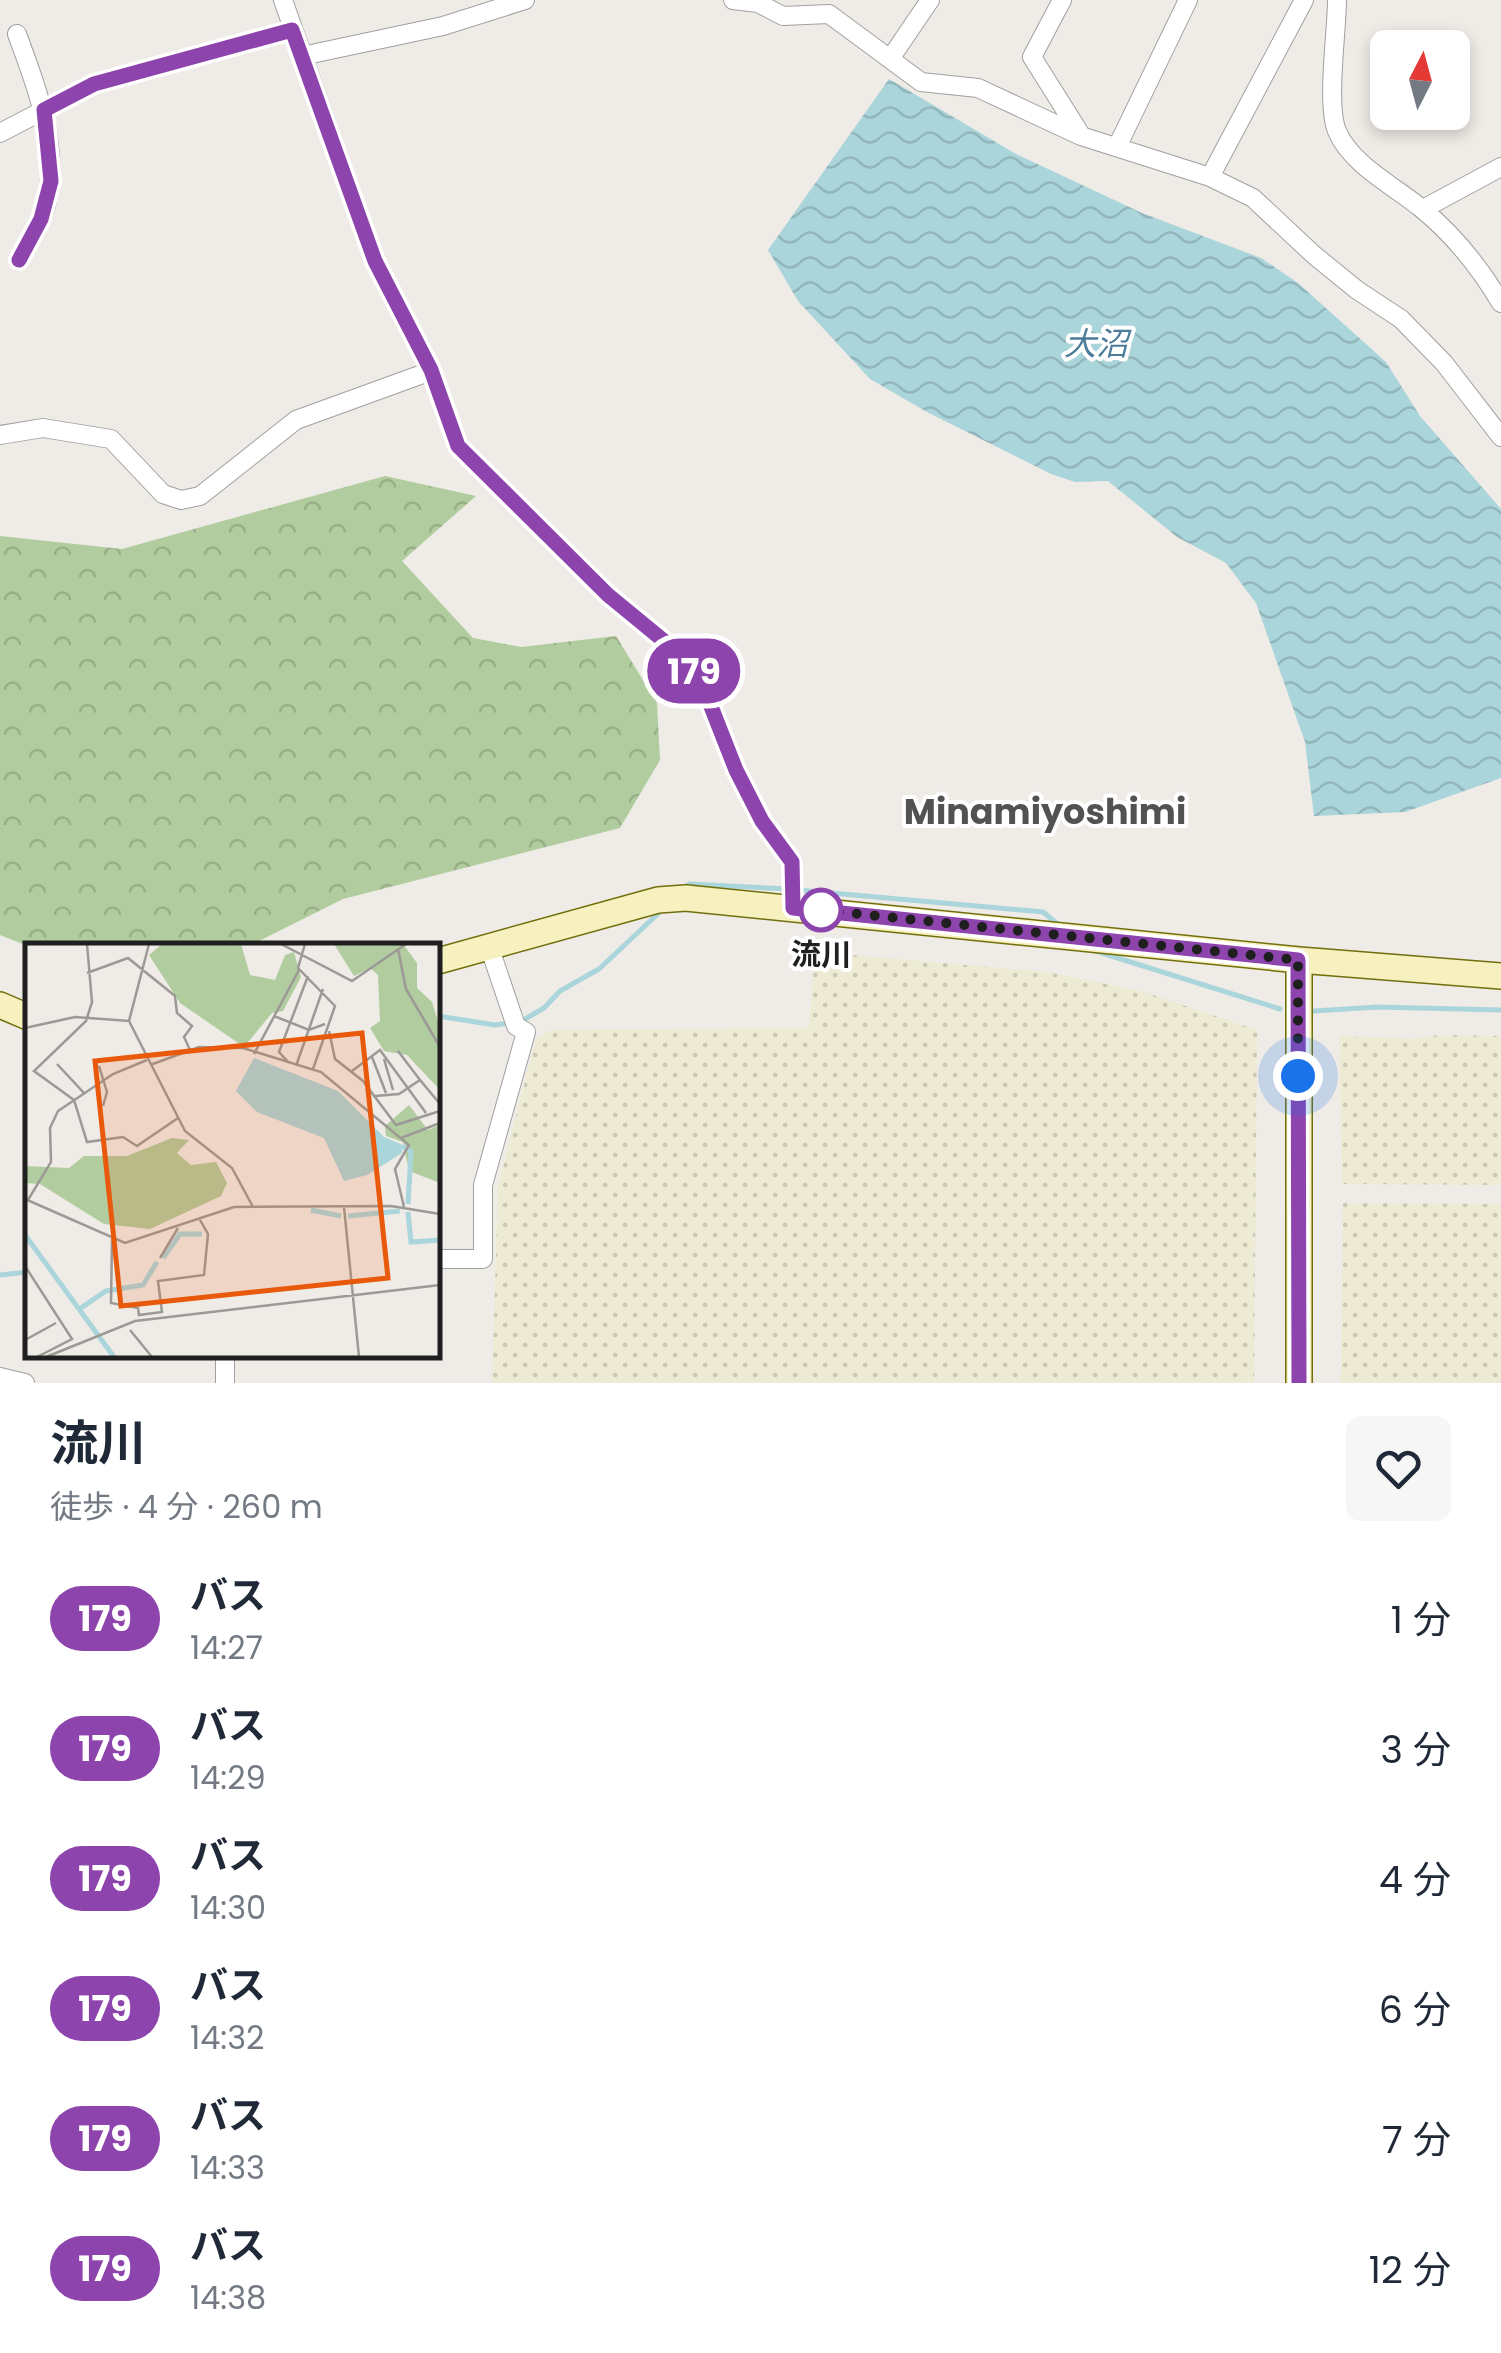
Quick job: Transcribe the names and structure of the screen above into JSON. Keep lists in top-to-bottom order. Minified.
{"districts":["Minamiyoshimi"],"water":["大沼"],"places":["流川"],"lines":["bus line 179"],"north":"top","page":{"on_map":"179","heading":["流川","徒歩 · 4 分 · 260 m"],"list":[{"mark":"179","name":"バス","note":"14:27","value":"1 分"},{"mark":"179","name":"バス","note":"14:29","value":"3 分"},{"mark":"179","name":"バス","note":"14:30","value":"4 分"},{"mark":"179","name":"バス","note":"14:32","value":"6 分"},{"mark":"179","name":"バス","note":"14:33","value":"7 分"},{"mark":"179","name":"バス","note":"14:38","value":"12 分"}]}}
